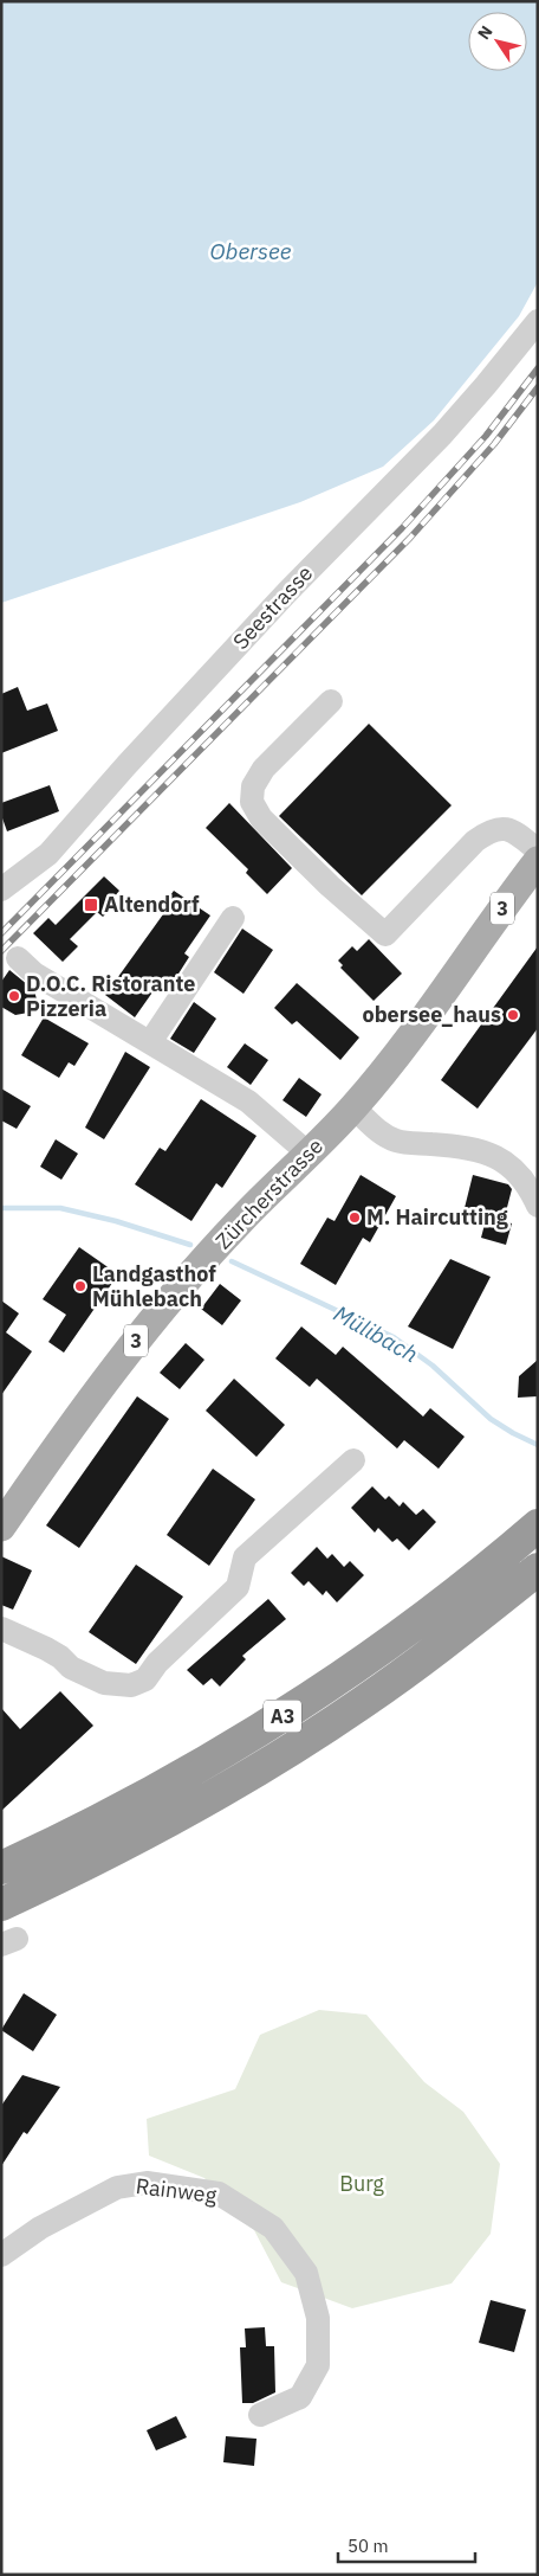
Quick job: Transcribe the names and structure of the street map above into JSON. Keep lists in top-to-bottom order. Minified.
{"streets":{"highway":["A3"],"main road":["3","Zürcherstrasse"],"street":["Seestrasse","Rainweg"]},"water":["Obersee","Mülibach"],"parks":["Burg"],"places":{"transit":["Altendorf"],"other":["D.O.C. Ristorante Pizzeria","obersee_haus","M. Haircutting","Landgasthof Mühlebach"]},"scale_bar":"50 m","north":"top left"}
